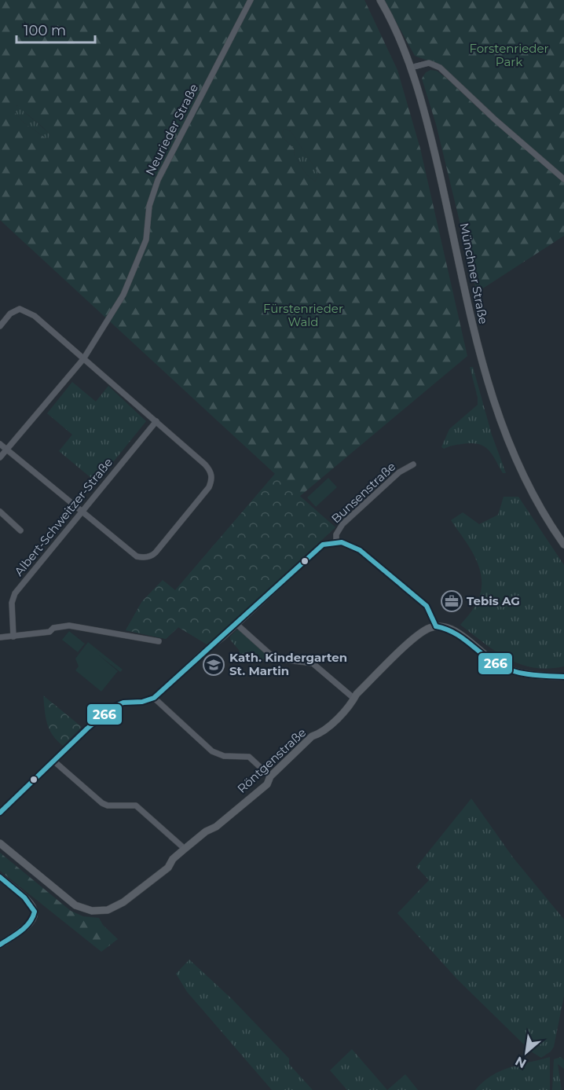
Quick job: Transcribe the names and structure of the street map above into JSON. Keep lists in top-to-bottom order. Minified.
{"streets":{"street":["Neurieder Straße","Münchner Straße","Bunsenstraße","Albert-Schweitzer-Straße","Röntgenstraße"]},"parks":["Forstenrieder Park","Fürstenrieder Wald"],"places":{"office":["Tebis AG"],"school or university":["Kath. Kindergarten St. Martin"]},"lines":["transit line 266"],"scale_bar":"100 m","north":"bottom left"}
